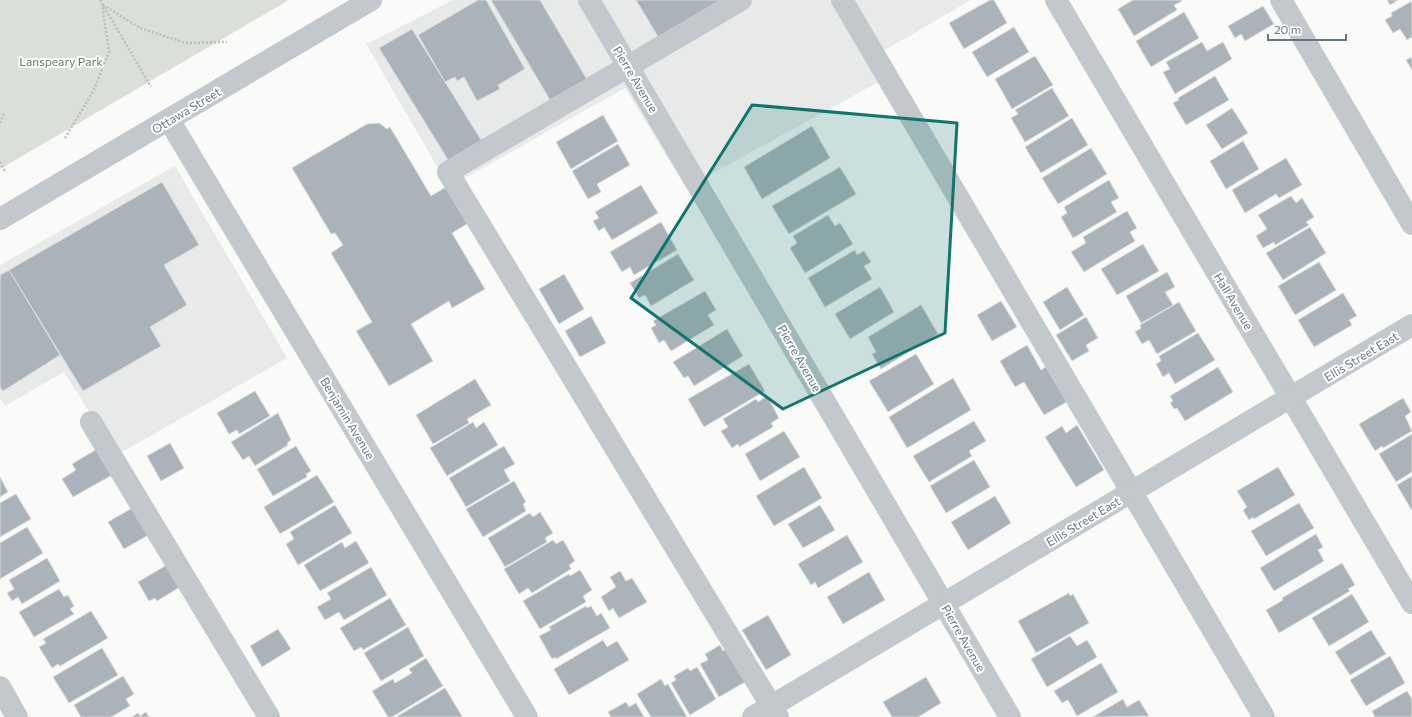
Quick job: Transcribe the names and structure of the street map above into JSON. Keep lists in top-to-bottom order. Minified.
{"streets":{"street":["Pierre Avenue","Ottawa Street","Hall Avenue","Ellis Street East","Benjamin Avenue"]},"crossings":[["Pierre Avenue","Ellis Street East"],["Ottawa Street","Benjamin Avenue"],["Hall Avenue","Ellis Street East"]],"parks":["Lanspeary Park"],"scale_bar":"20 m"}
